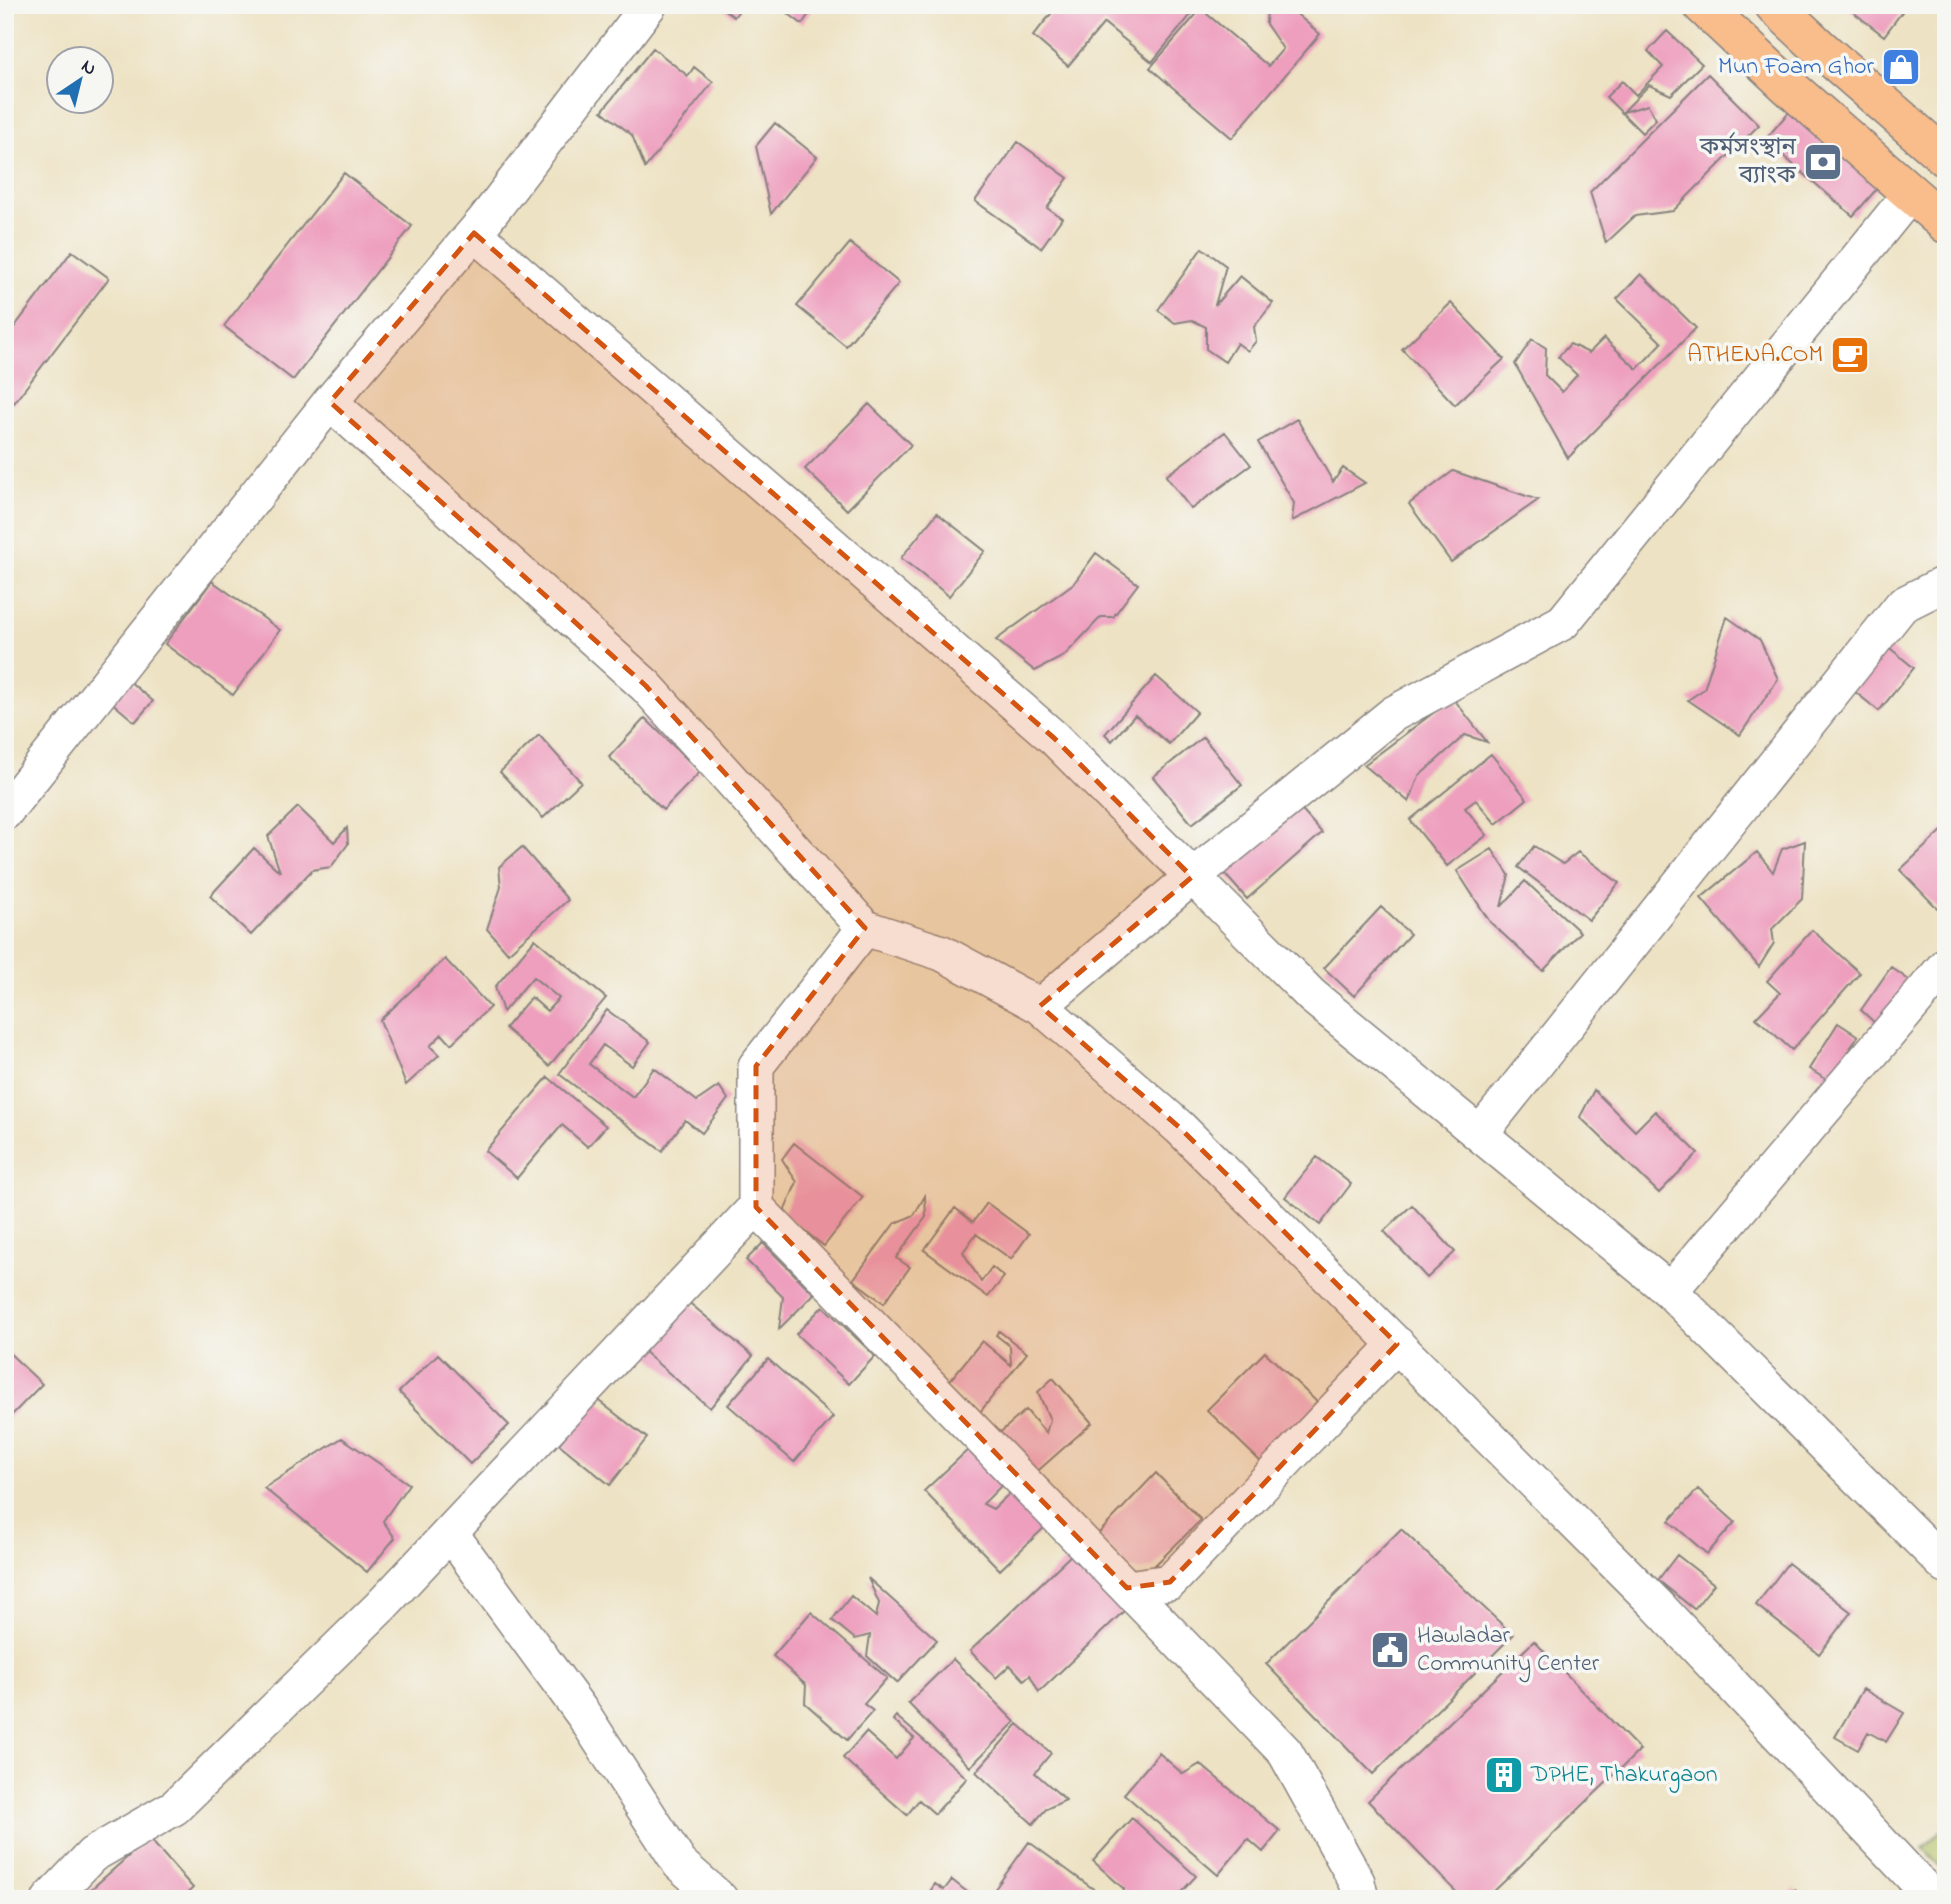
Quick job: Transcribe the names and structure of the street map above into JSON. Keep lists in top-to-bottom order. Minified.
{"places":{"shop":["Mun Foam Ghor"],"bank":["কর্মসংস্থান ব্যাংক"],"cafe":["ATHENA.COM"],"public building":["Hawladar Community Center"],"building":["DPHE, Thakurgaon"]},"north":"top right"}
